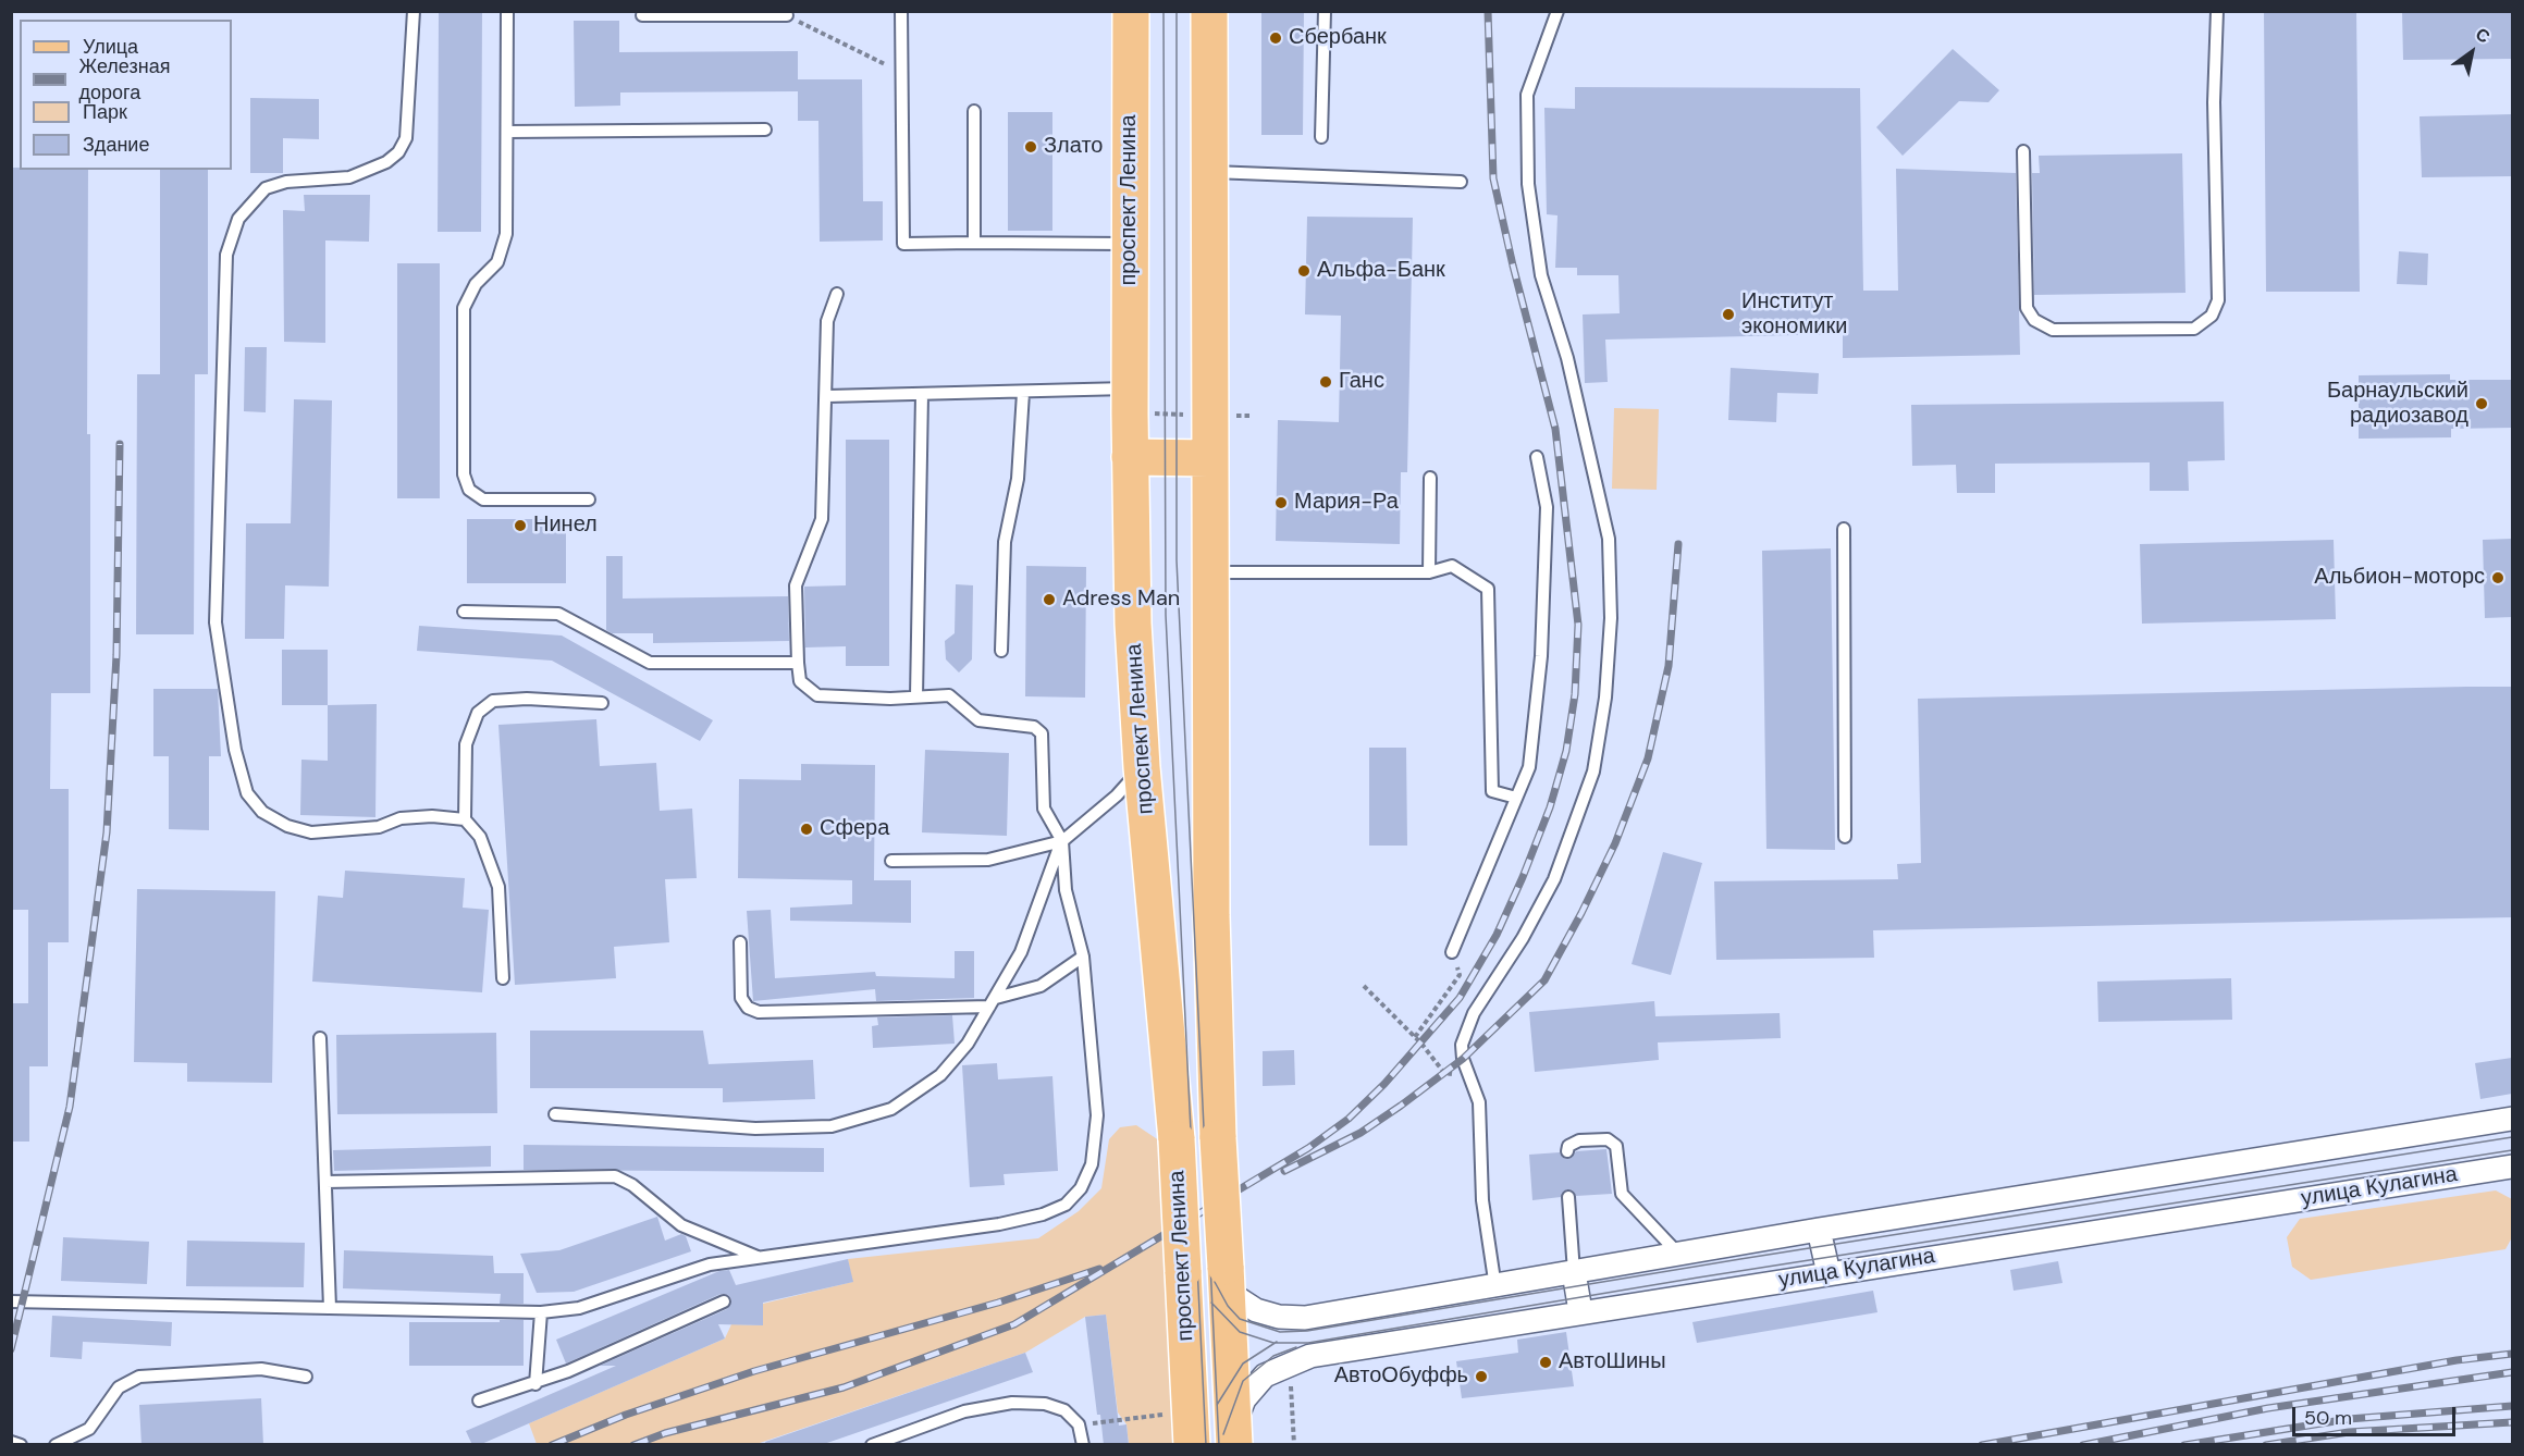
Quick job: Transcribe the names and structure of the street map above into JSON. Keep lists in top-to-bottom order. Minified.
{"streets":{"main road":["проспект Ленина"],"street":["улица Кулагина"]},"crossings":[["проспект Ленина","улица Кулагина"]],"places":["Сбербанк","Злато","Альфа-Банк","Институт экономики","Ганс","Барнаульский радиозавод","Мария-Ра","Нинел","Альбион-моторс","Adress Man","Сфера","АвтоШины","АвтоОбуффь"],"legend":["Улица","Железная дорога","Парк","Здание"],"scale_bar":"50 m","north":"top right"}
